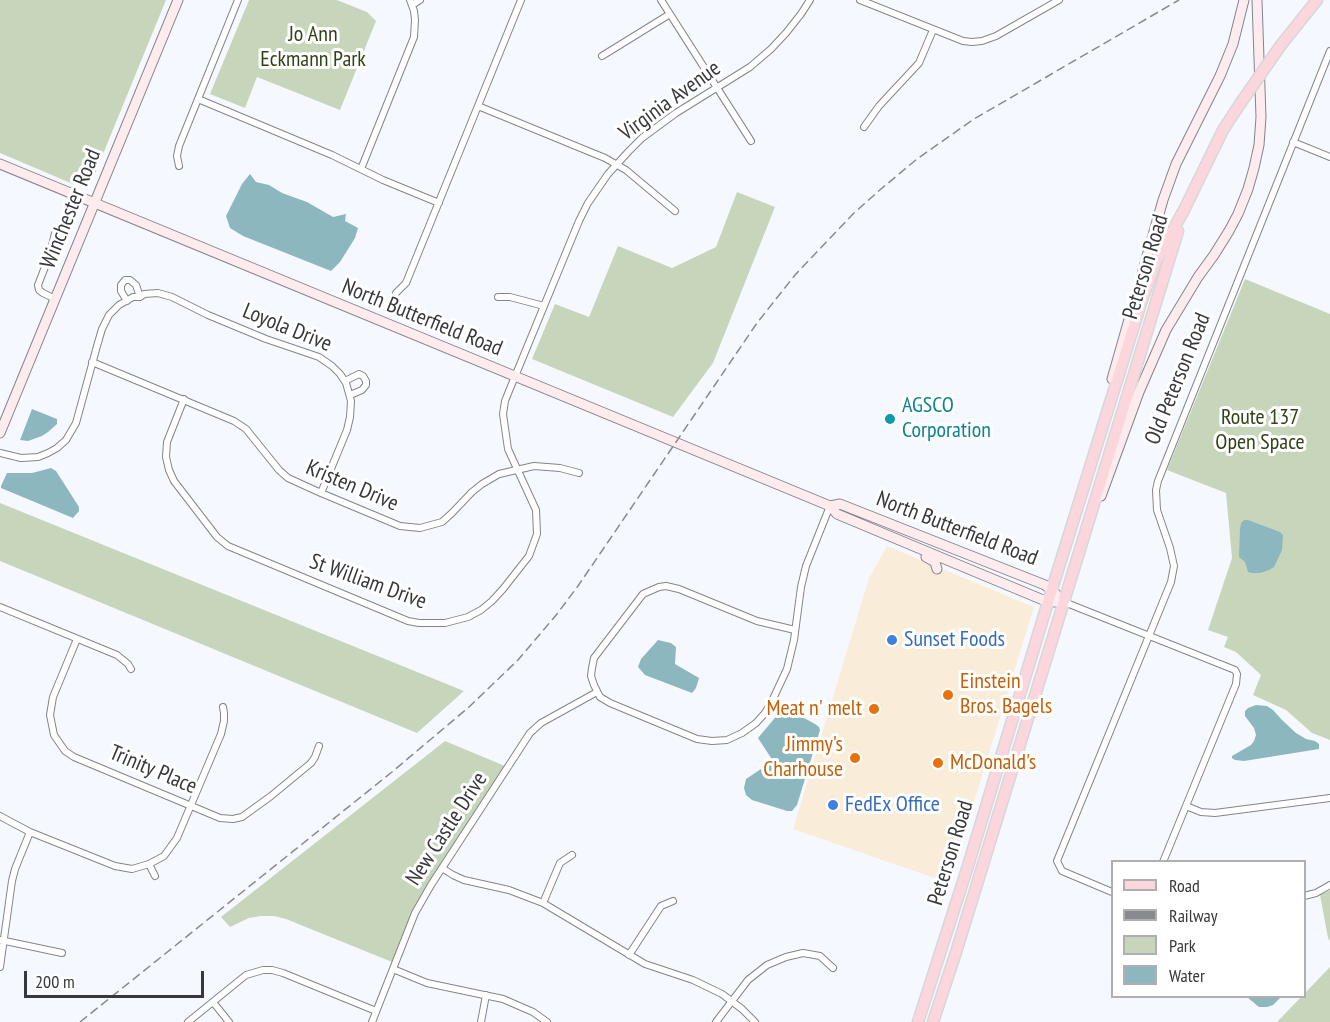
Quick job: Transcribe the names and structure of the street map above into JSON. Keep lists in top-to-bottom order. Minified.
{"streets":{"main road":["Winchester Road","Peterson Road","North Butterfield Road"],"street":["Virginia Avenue","Loyola Drive","Old Peterson Road","Kristen Drive","St William Drive","Trinity Place","New Castle Drive"]},"crossings":[["Virginia Avenue","North Butterfield Road"],["Virginia Avenue","St William Drive"],["Winchester Road","North Butterfield Road"],["Peterson Road","North Butterfield Road"],["North Butterfield Road","Old Peterson Road"],["North Butterfield Road","St William Drive"],["Loyola Drive","Kristen Drive"],["Kristen Drive","St William Drive"]],"parks":["Jo Ann Eckmann Park","Route 137 Open Space"],"places":["AGSCO Corporation","Sunset Foods","Einstein Bros. Bagels","Meat n' melt","Jimmy's Charhouse","McDonald's","FedEx Office"],"legend":["Road","Railway","Park","Water"],"scale_bar":"200 m"}
